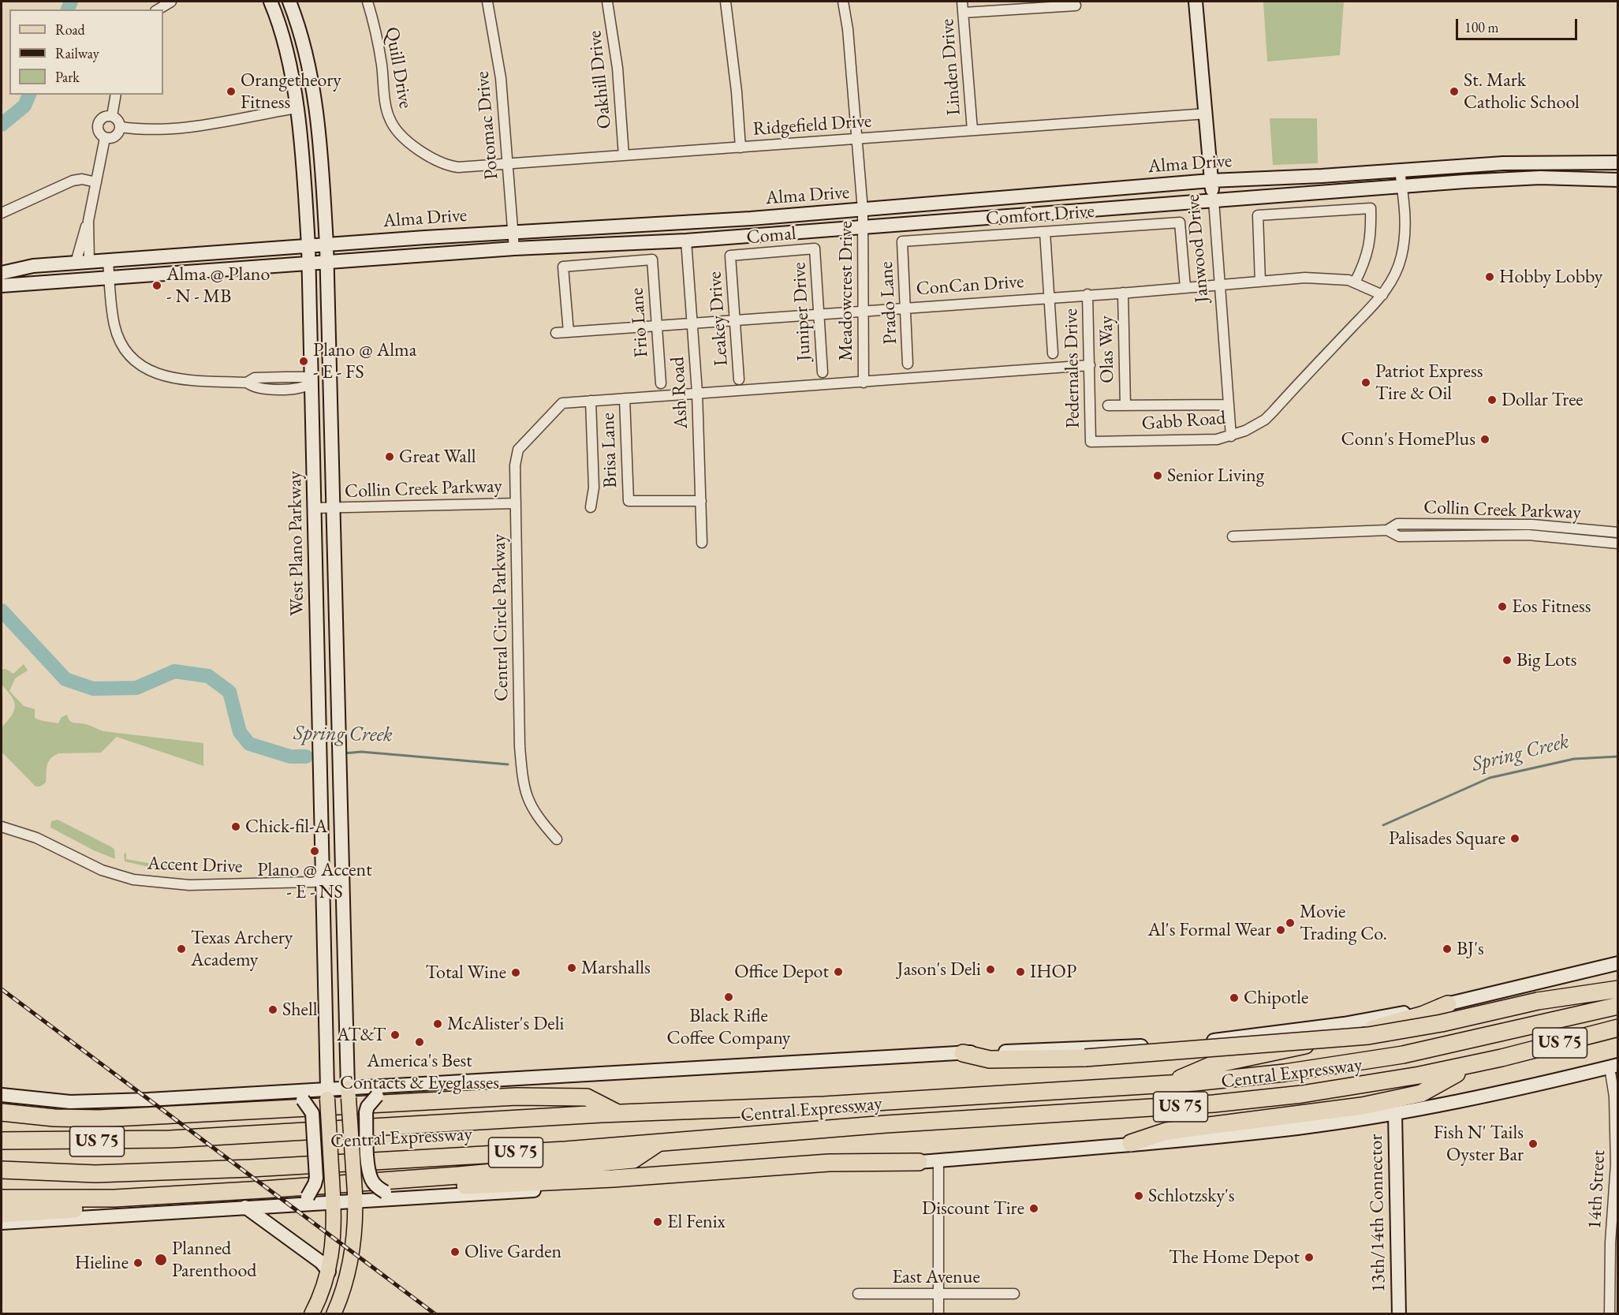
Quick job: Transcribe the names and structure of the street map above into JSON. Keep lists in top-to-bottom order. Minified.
{"streets":{"highway":["US 75","Central Expressway"],"main road":["Alma Drive","Janwood Drive","West Plano Parkway","13th/14th Connector"],"street":["Linden Drive","Quill Drive","Oakhill Drive","Potomac Drive","Ridgefield Drive","Comfort Drive","Comal","ConCan Drive","Meadowcrest Drive","Prado Lane","Juniper Drive","Leakey Drive","Frio Lane","Olas Way","Pedernales Drive","Ash Road","Gabb Road","Brisa Lane","Collin Creek Parkway","Central Circle Parkway","Accent Drive","14th Street","East Avenue"]},"crossings":[["Linden Drive","Ridgefield Drive"],["Quill Drive","Ridgefield Drive"],["Oakhill Drive","Ridgefield Drive"],["Potomac Drive","Ridgefield Drive"],["Potomac Drive","Alma Drive"],["Ridgefield Drive","Janwood Drive"],["Ridgefield Drive","Meadowcrest Drive"],["Alma Drive","Janwood Drive"],["Alma Drive","Meadowcrest Drive"],["Alma Drive","Ash Road"],["Alma Drive","West Plano Parkway"],["Comfort Drive","ConCan Drive"],["Comfort Drive","Prado Lane"],["Comal","Juniper Drive"],["Comal","Leakey Drive"],["Janwood Drive","ConCan Drive"],["Janwood Drive","Gabb Road"],["ConCan Drive","Meadowcrest Drive"],["ConCan Drive","Prado Lane"],["ConCan Drive","Juniper Drive"],["ConCan Drive","Leakey Drive"],["ConCan Drive","Frio Lane"],["ConCan Drive","Olas Way"],["ConCan Drive","Pedernales Drive"],["ConCan Drive","Ash Road"],["ConCan Drive","Gabb Road"],["Pedernales Drive","Gabb Road"],["Ash Road","Brisa Lane"],["Collin Creek Parkway","West Plano Parkway"],["Collin Creek Parkway","Central Circle Parkway"],["West Plano Parkway","Accent Drive"]],"water":["Spring Creek"],"places":["Orangetheory Fitness","St. Mark Catholic School","Hobby Lobby","Alma @ Plano - N - MB","Plano @ Alma - E - FS","Patriot Express Tire & Oil","Dollar Tree","Conn's HomePlus","Great Wall","Senior Living","Eos Fitness","Big Lots","Chick-fil-A","Palisades Square","Plano @ Accent - E - NS","Movie Trading Co.","Al's Formal Wear","Texas Archery Academy","BJ's","Marshalls","Jason's Deli","Office Depot","IHOP","Total Wine","Black Rifle Coffee Company","Chipotle","Shell","McAlister's Deli","AT&T","America's Best Contacts & Eyeglasses","Fish N' Tails Oyster Bar","Schlotzsky's","Discount Tire","El Fenix","Olive Garden","The Home Depot","Planned Parenthood","Hieline"],"legend":["Road","Railway","Park"],"scale_bar":"100 m"}
